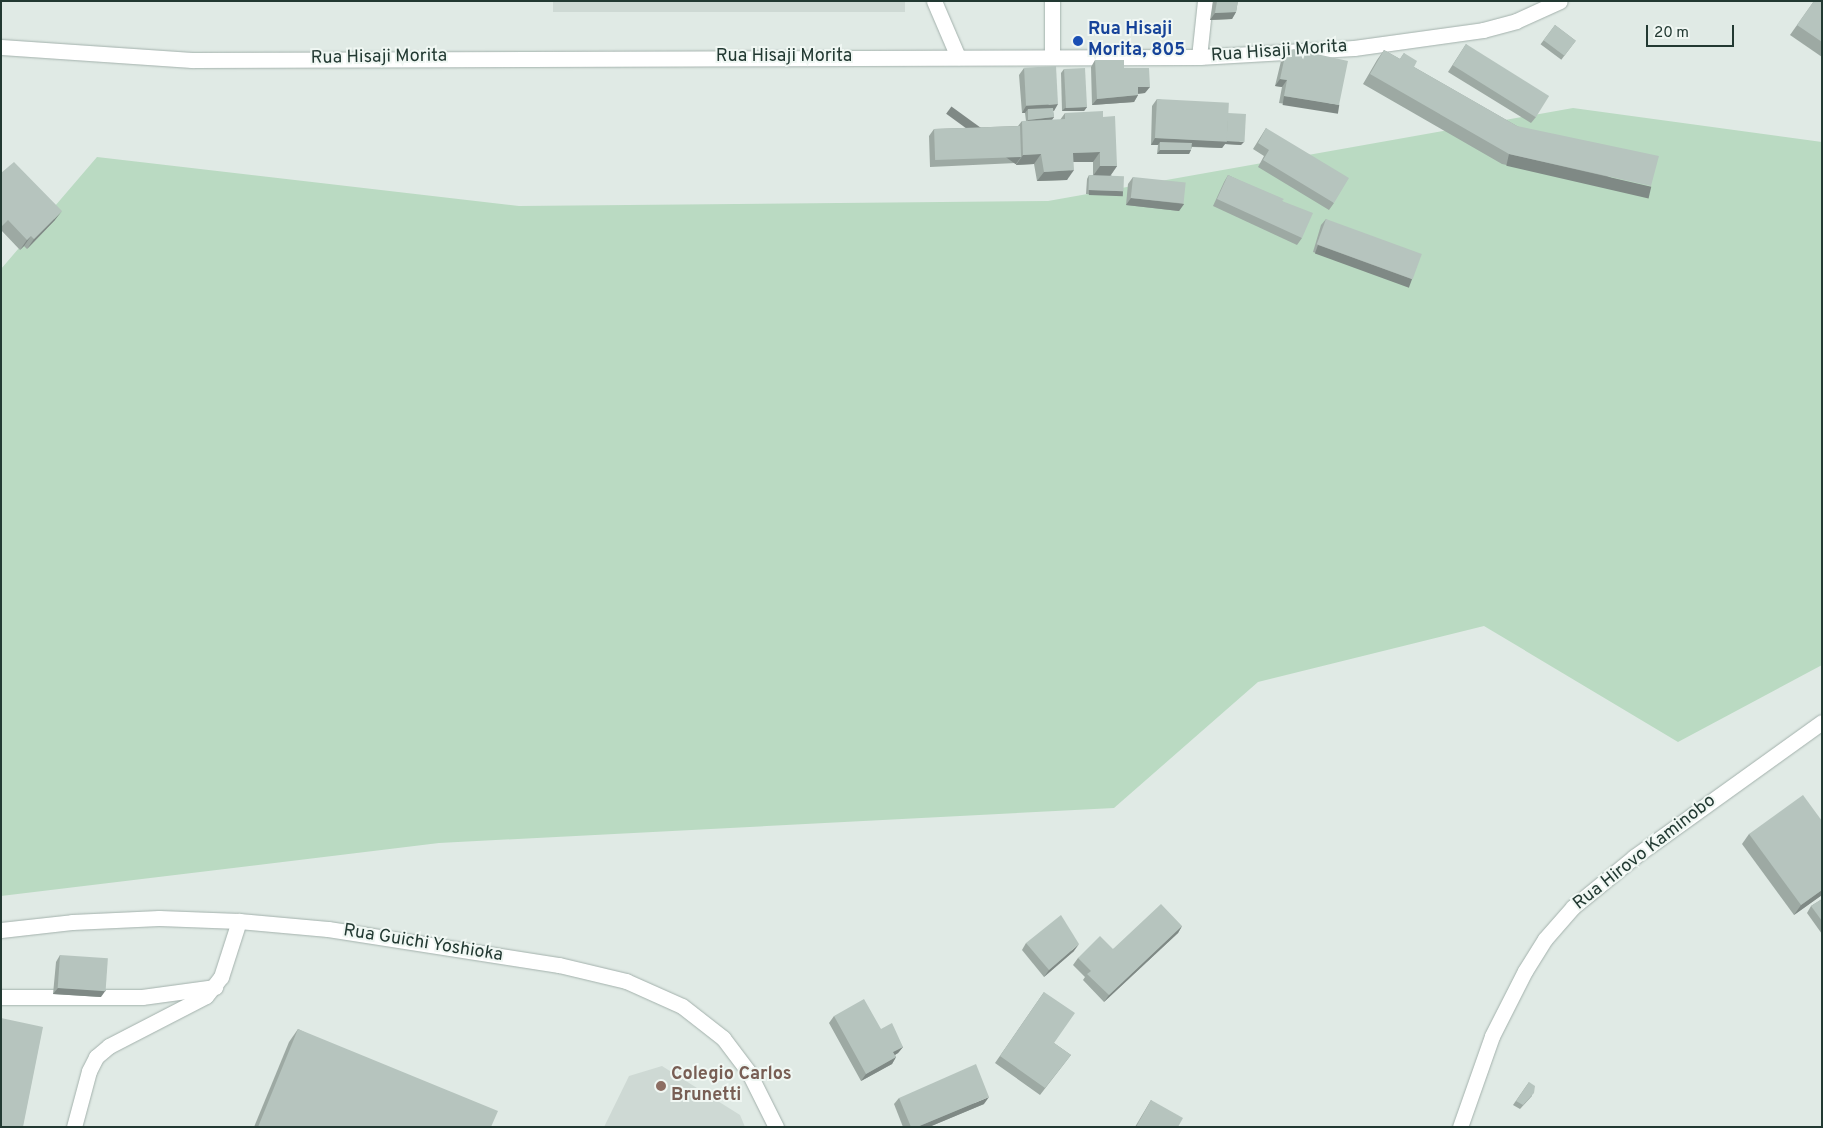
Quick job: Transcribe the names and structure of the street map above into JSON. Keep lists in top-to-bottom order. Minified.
{"streets":{"street":["Rua Hisaji Morita","Rua Hirovo Kaminobo","Rua Guichi Yoshioka"]},"places":["Rua Hisaji Morita, 805","Colegio Carlos Brunetti"],"scale_bar":"20 m"}
